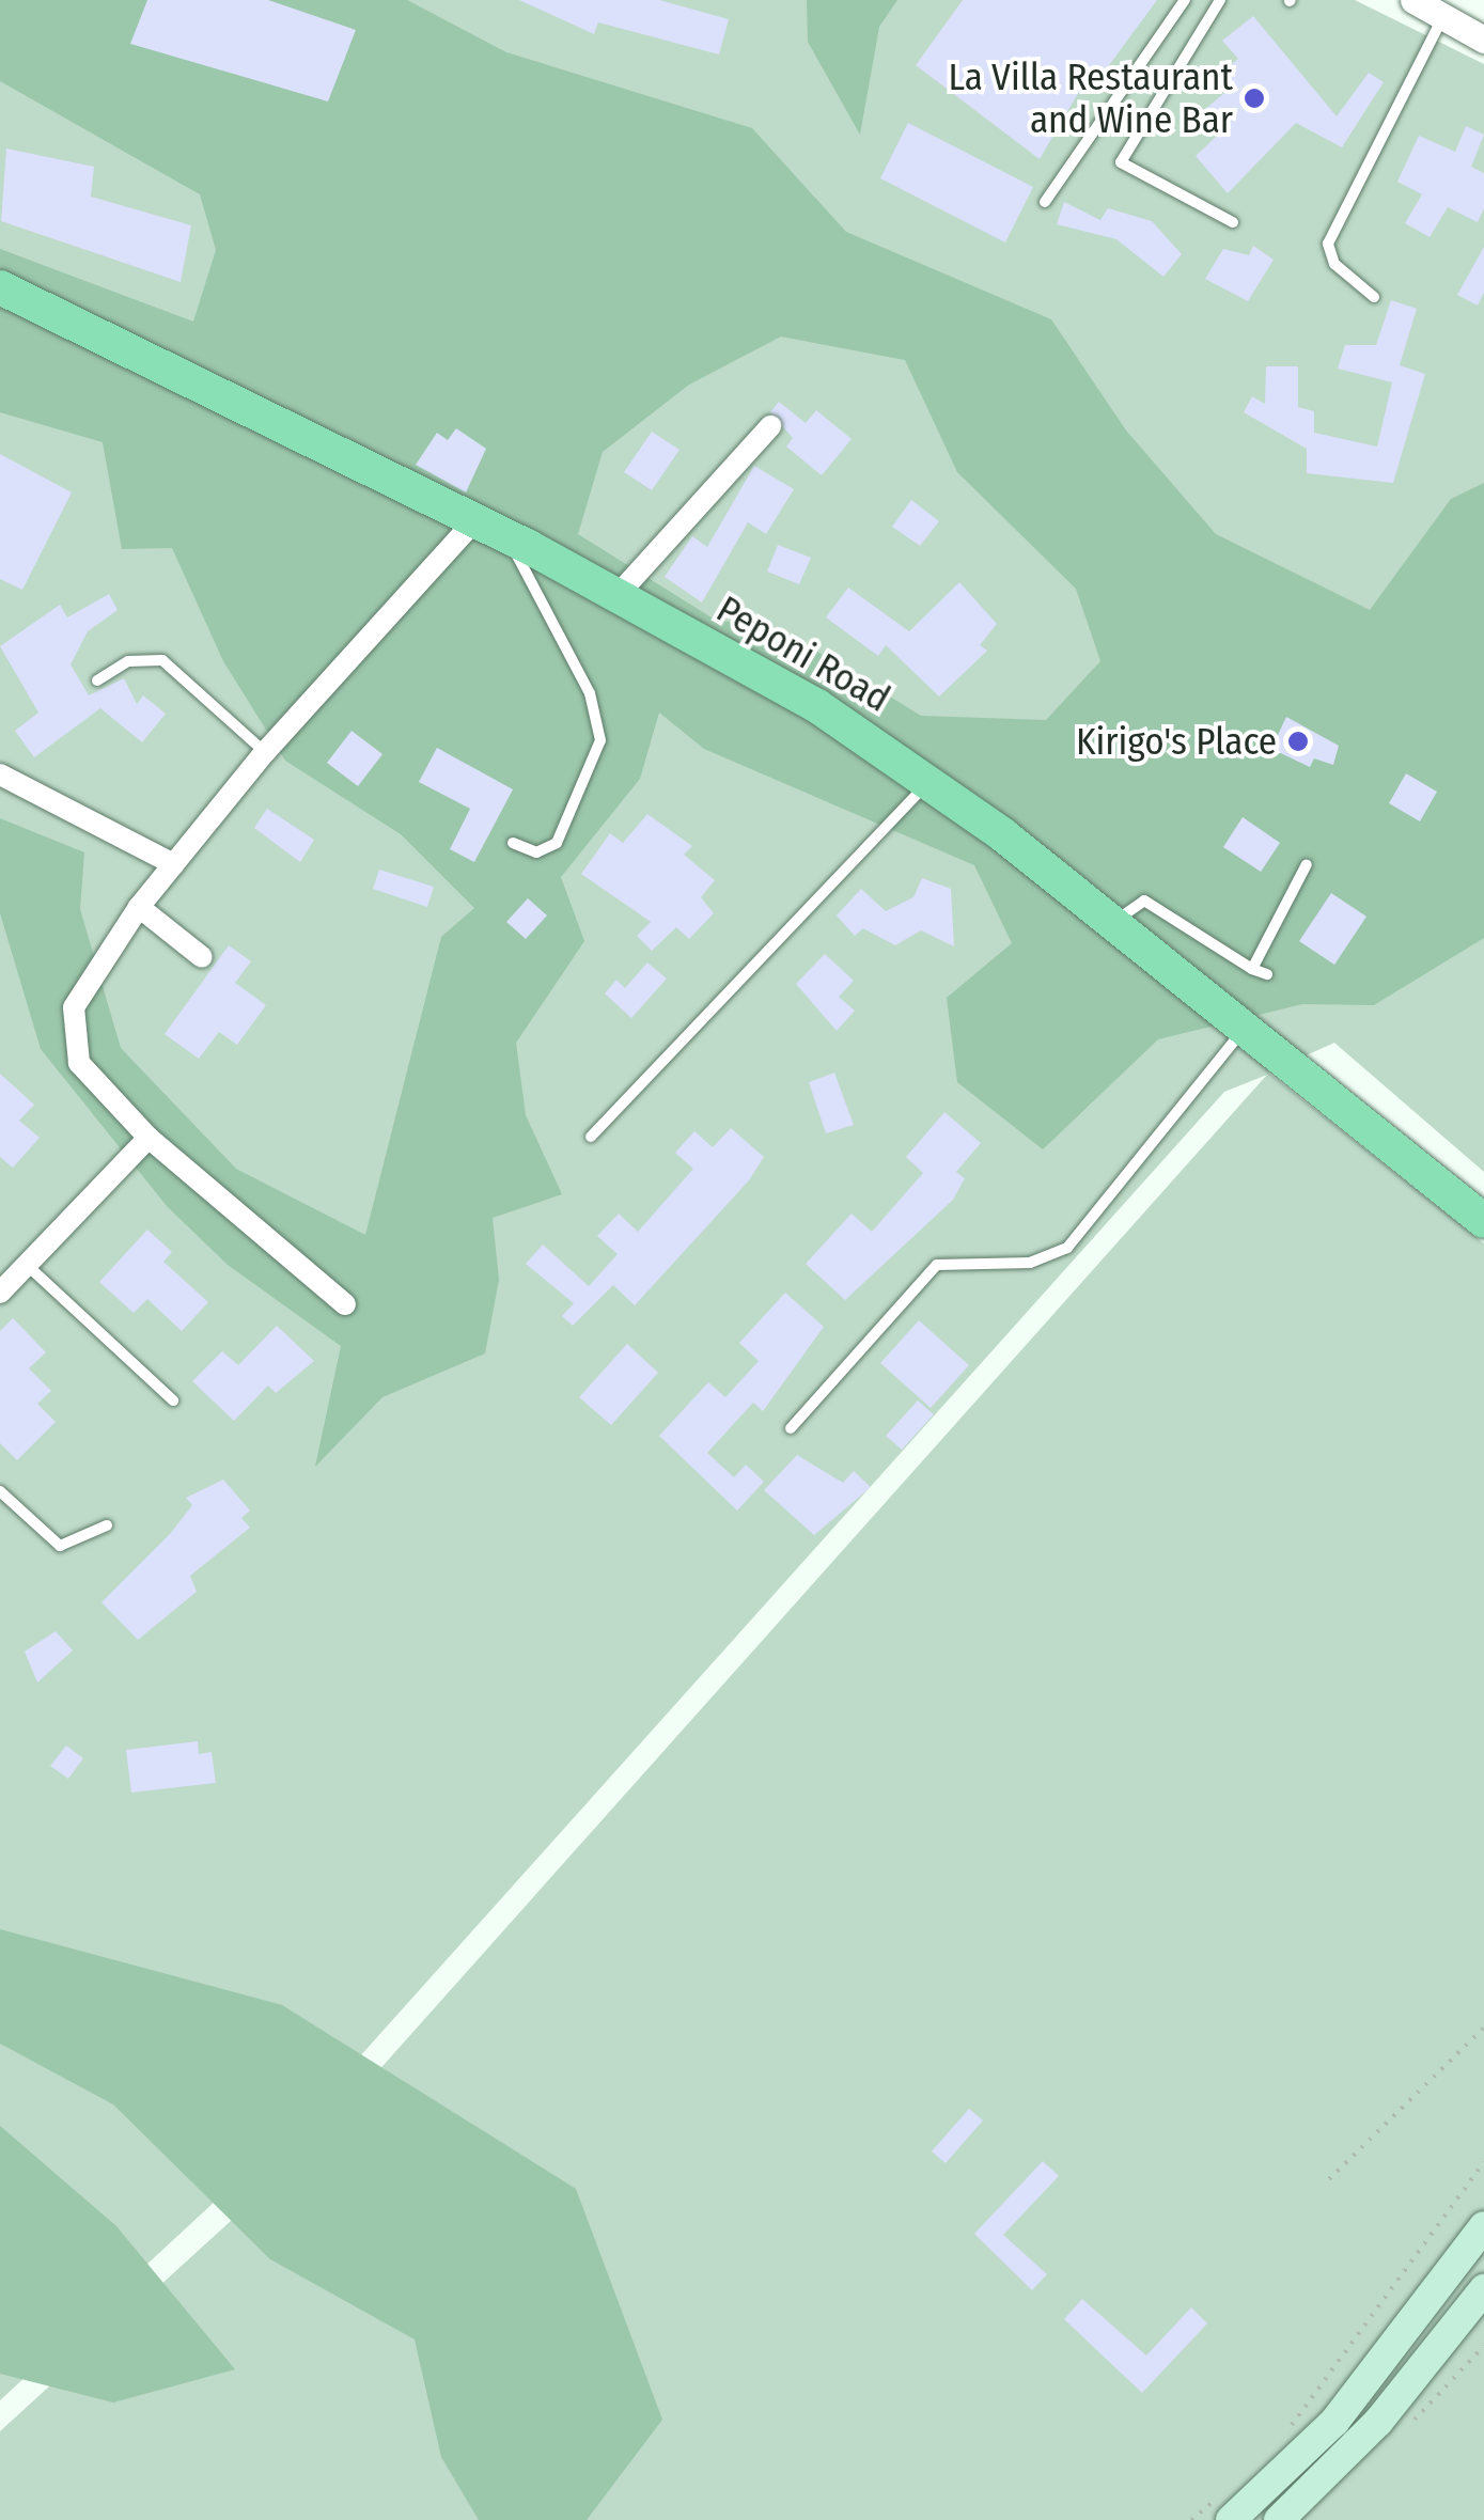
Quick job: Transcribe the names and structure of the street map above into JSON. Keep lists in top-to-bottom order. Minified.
{"streets":{"main road":["Peponi Road"]},"places":["La Villa Restaurant and Wine Bar","Kirigo's Place"]}
